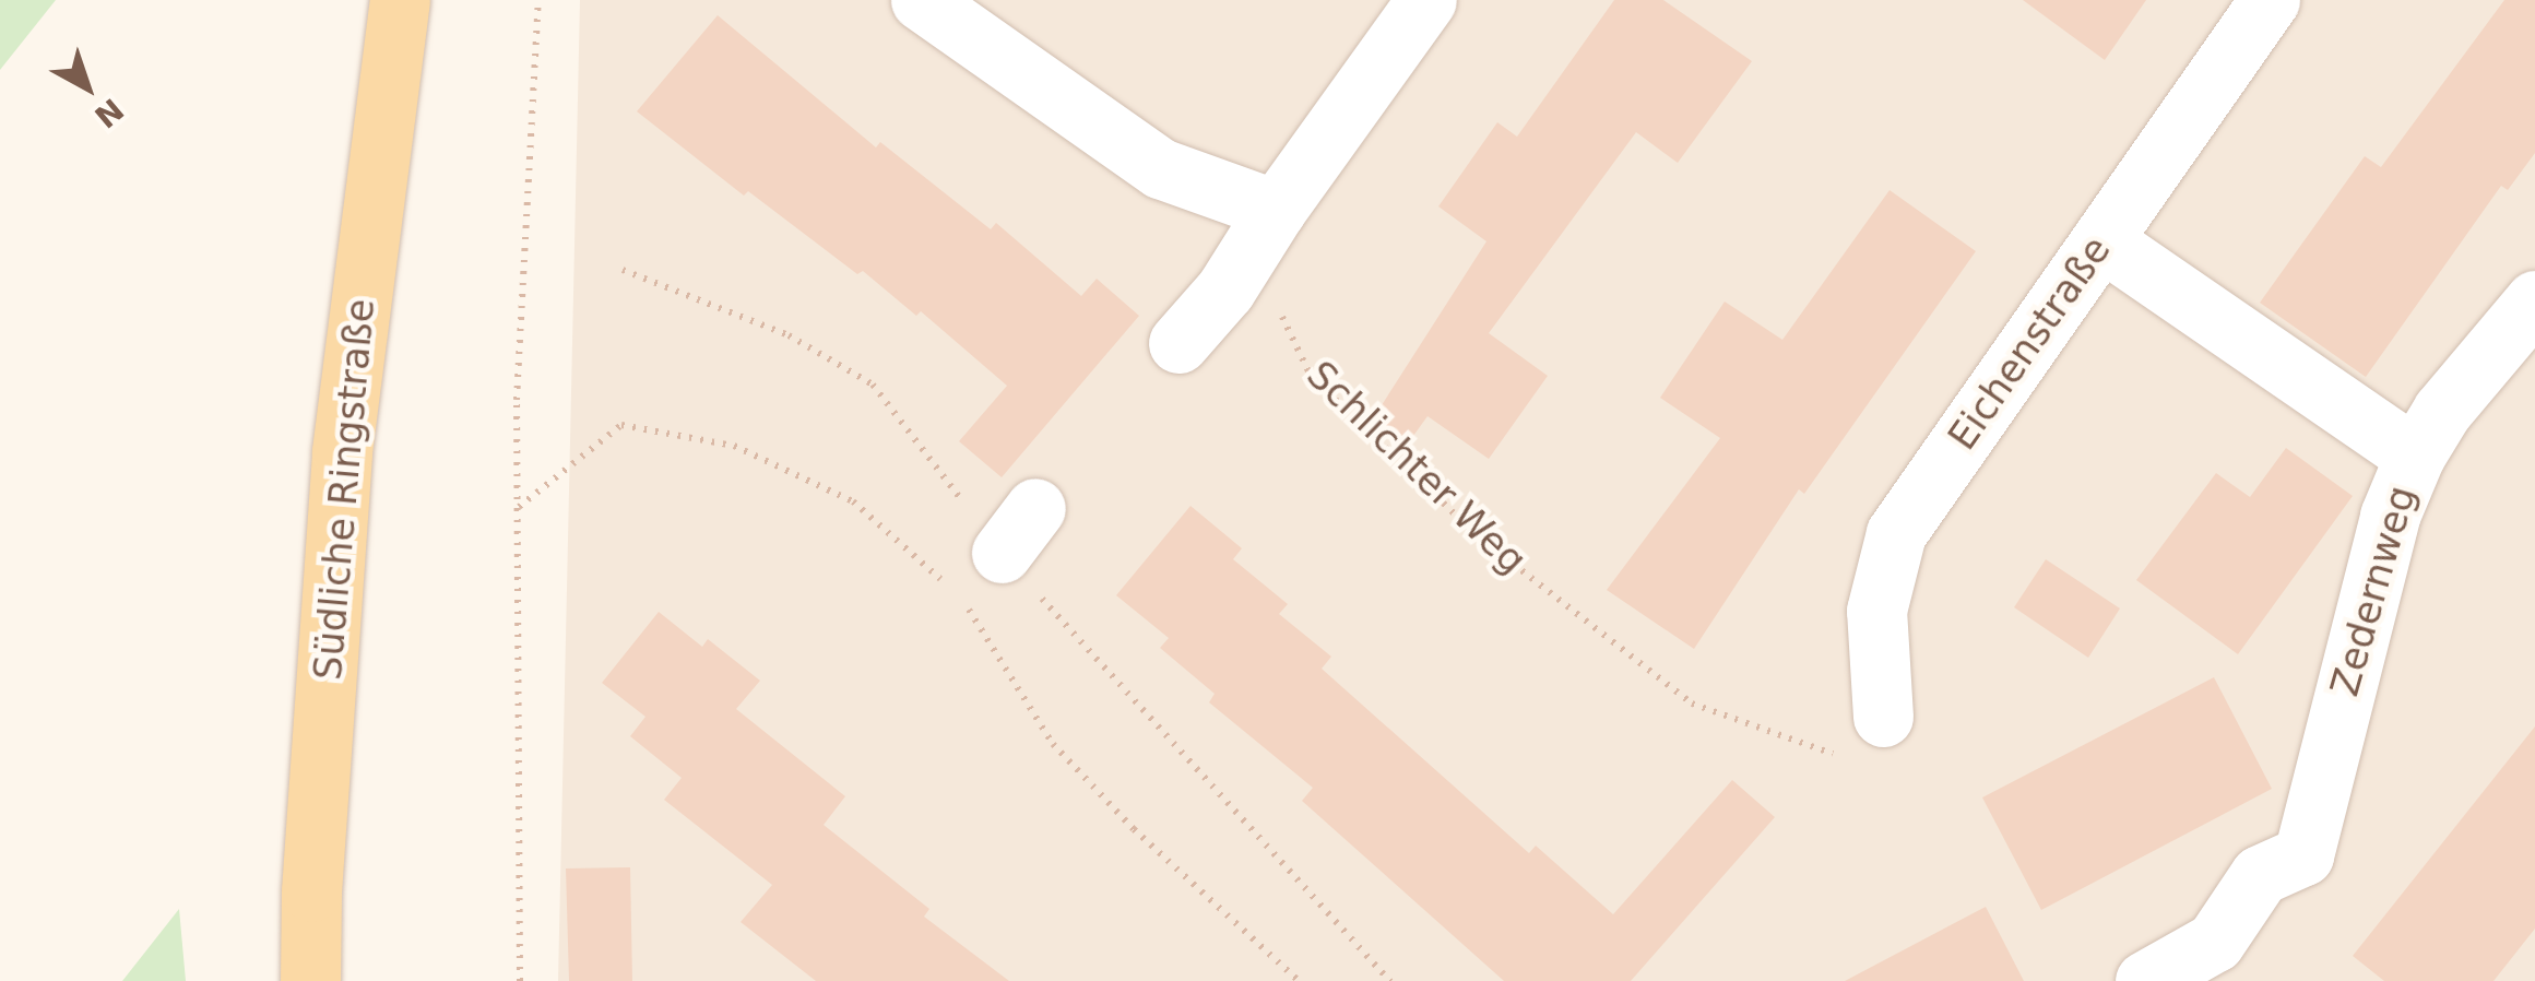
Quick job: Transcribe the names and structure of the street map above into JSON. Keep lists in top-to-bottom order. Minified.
{"streets":{"main road":["Südliche Ringstraße"],"street":["Eichenstraße","Zedernweg"],"path":["Schlichter Weg"]},"crossings":[["Eichenstraße","Schlichter Weg"]],"north":"bottom right"}
